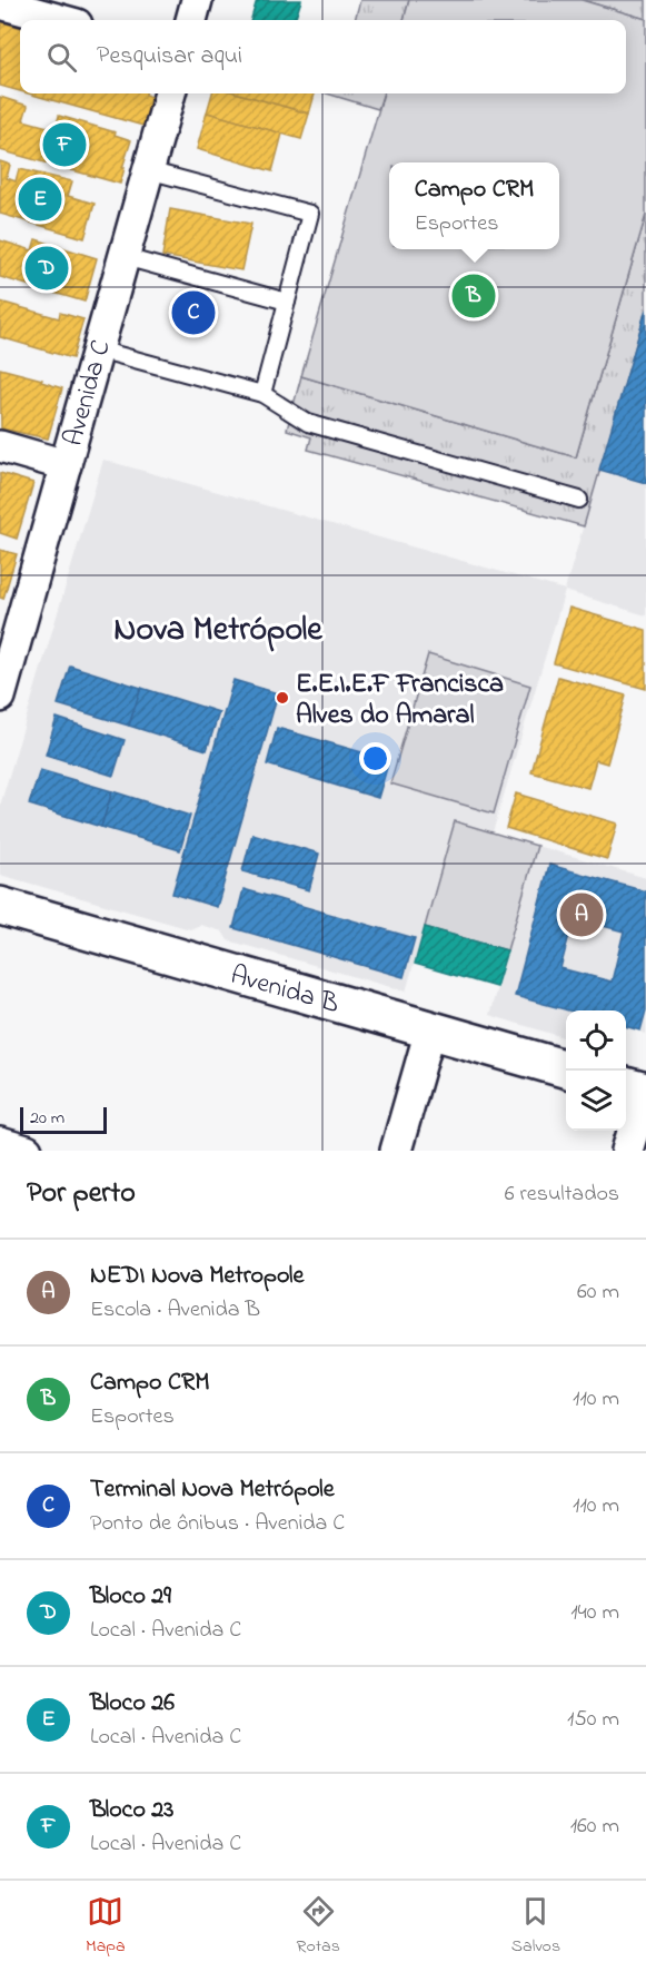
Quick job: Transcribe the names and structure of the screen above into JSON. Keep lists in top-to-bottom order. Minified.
{"streets":{"street":["Avenida C","Avenida B"]},"districts":["Nova Metrópole"],"places":["E.E.I.E.F Francisca Alves do Amaral"],"scale_bar":"20 m","page":{"search":"Pesquisar aqui","pins":["F","E","D","B","C","A"],"popup":["Campo CRM","Esportes"],"scale":"20 m","heading":["Por perto","6 resultados"],"list":[{"mark":"A","name":"NEDI Nova Metropole","note":"Escola · Avenida B","value":"60 m"},{"mark":"B","name":"Campo CRM","note":"Esportes","value":"110 m"},{"mark":"C","name":"Terminal Nova Metrópole","note":"Ponto de ônibus · Avenida C","value":"110 m"},{"mark":"D","name":"Bloco 29","note":"Local · Avenida C","value":"140 m"},{"mark":"E","name":"Bloco 26","note":"Local · Avenida C","value":"150 m"},{"mark":"F","name":"Bloco 23","note":"Local · Avenida C","value":"160 m"}],"nav":["Mapa","Rotas","Salvos"]}}
